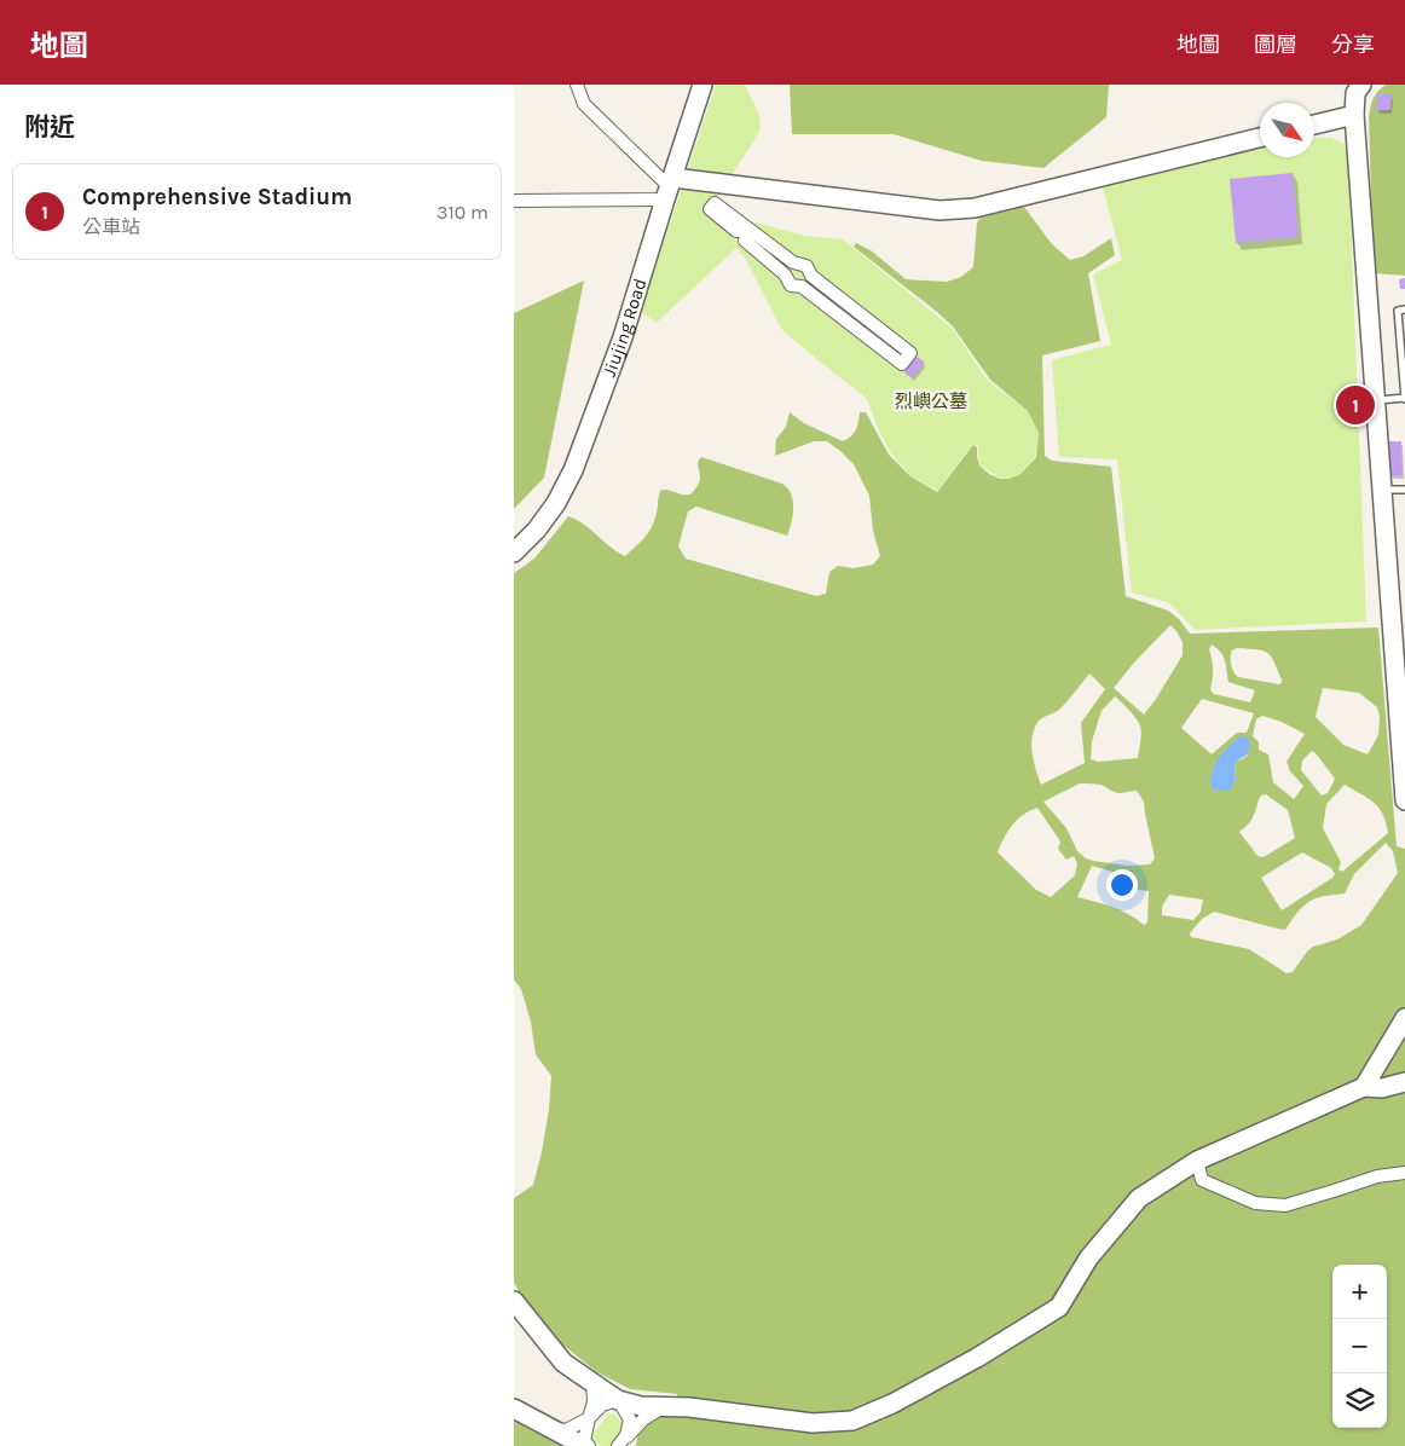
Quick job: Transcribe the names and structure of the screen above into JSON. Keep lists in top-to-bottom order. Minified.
{"streets":{"street":["Jiujing Road"]},"parks":["烈嶼公墓"],"north":"bottom right","page":{"header":"地圖","nav":["地圖","圖層","分享"],"heading":"附近","list":[{"mark":"1","name":"Comprehensive Stadium","note":"公車站","value":"310 m"}],"pins":"1","map_buttons":["+","−"]}}
